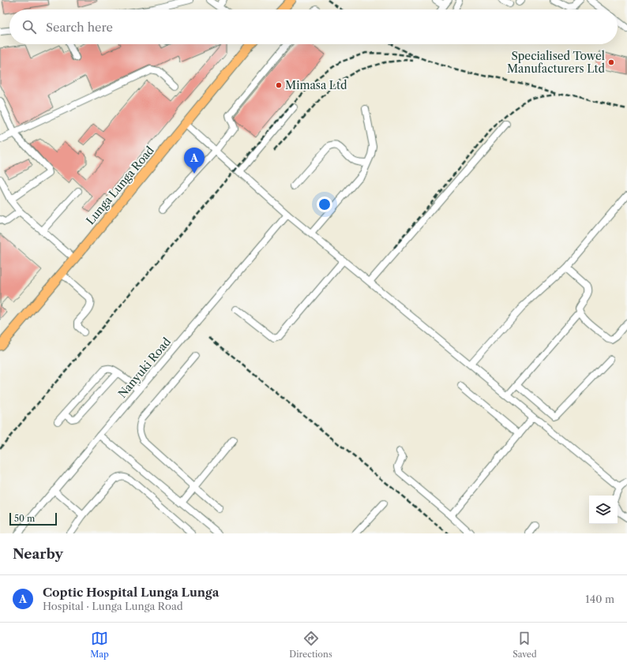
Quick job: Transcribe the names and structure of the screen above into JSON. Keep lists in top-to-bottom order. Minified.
{"streets":{"main road":["Lunga Lunga Road"],"street":["Nanyuki Road"]},"places":["Specialised Towel Manufacturers Ltd","Mimasa Ltd"],"scale_bar":"50 m","page":{"search":"Search here","pins":"A","scale":"50 m","heading":"Nearby","list":[{"mark":"A","name":"Coptic Hospital Lunga Lunga","note":"Hospital · Lunga Lunga Road","value":"140 m"}],"nav":["Map","Directions","Saved"]}}
